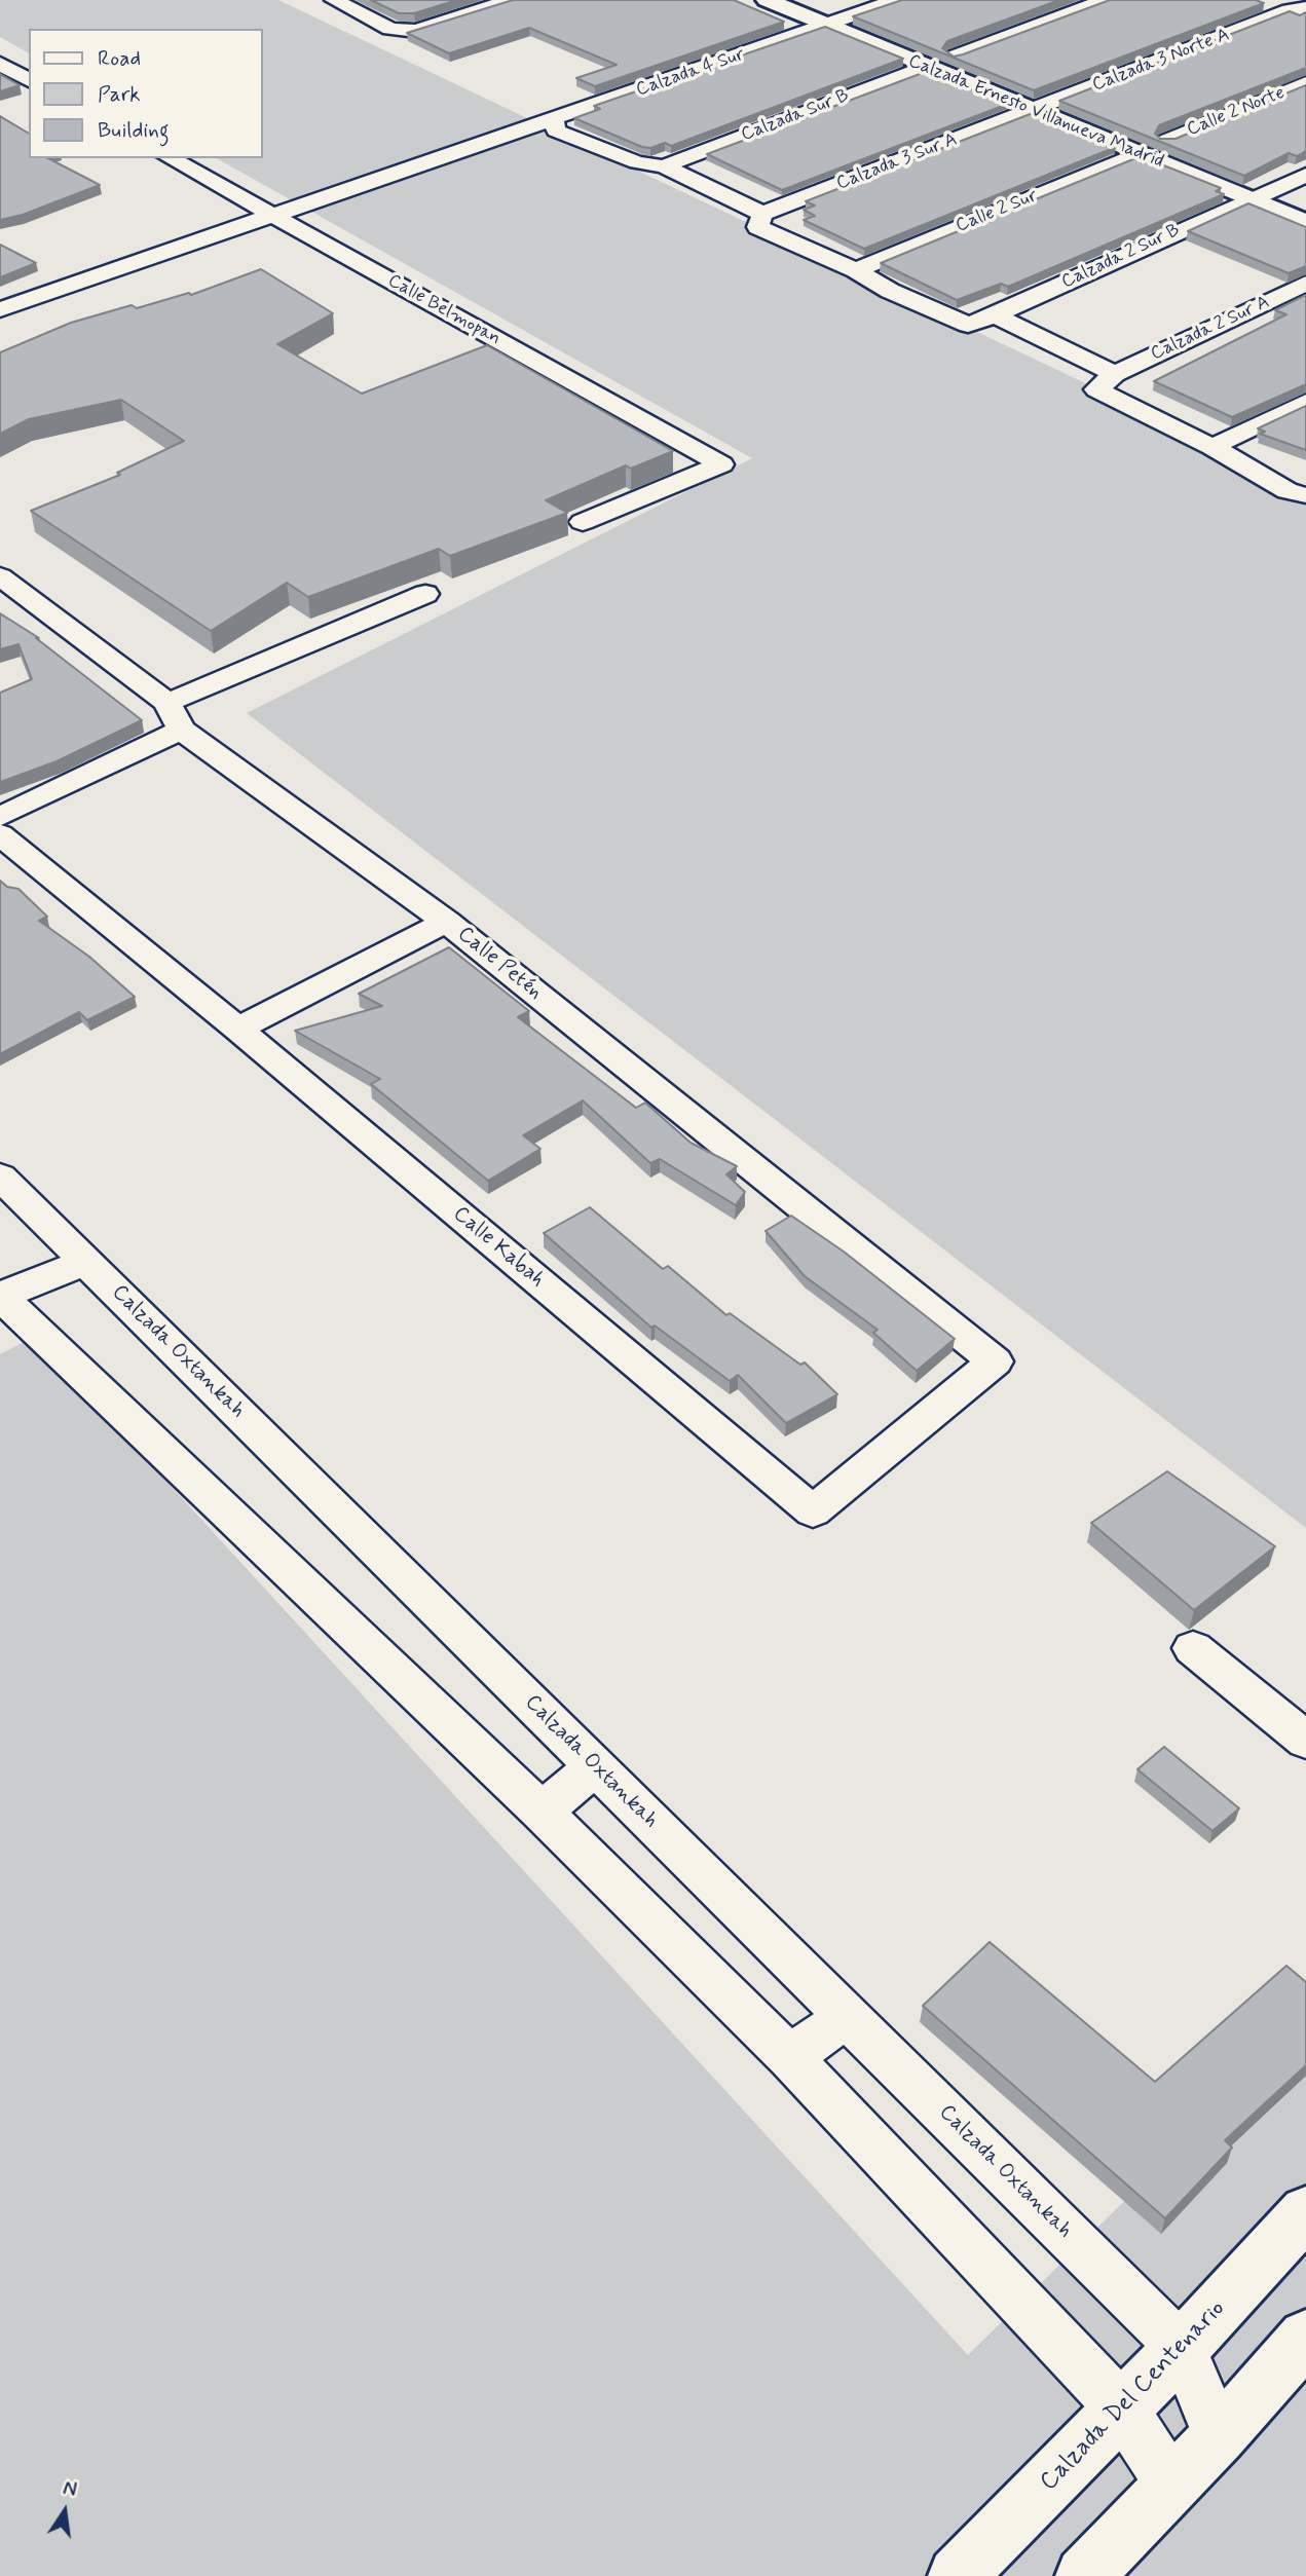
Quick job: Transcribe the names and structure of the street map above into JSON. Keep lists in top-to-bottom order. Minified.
{"streets":{"street":["Calzada 3 Norte A","Calzada 4 Sur","Calzada Ernesto Villanueva Madrid","Calle 2 Norte","Calzada Sur B","Calzada 3 Sur A","Calle 2 Sur","Calzada 2 Sur B","Calle Belmopan","Calzada 2 Sur A","Calle Petén","Calle Kabah","Calzada Oxtankah","Calzada Del Centenario"]},"crossings":[["Calzada 3 Norte A","Calzada Ernesto Villanueva Madrid"],["Calzada 3 Norte A","Calzada 3 Sur A"],["Calzada 4 Sur","Calzada Ernesto Villanueva Madrid"],["Calzada 4 Sur","Calle Belmopan"],["Calzada Ernesto Villanueva Madrid","Calle 2 Norte"],["Calzada Ernesto Villanueva Madrid","Calzada Sur B"],["Calzada Ernesto Villanueva Madrid","Calzada 3 Sur A"],["Calzada Ernesto Villanueva Madrid","Calle 2 Sur"],["Calzada Ernesto Villanueva Madrid","Calzada 2 Sur B"],["Calzada 3 Sur A","Calzada 2 Sur B"],["Calle 2 Sur","Calzada 2 Sur B"],["Calle Petén","Calle Kabah"],["Calzada Oxtankah","Calzada Del Centenario"]],"legend":["Road","Park","Building"],"north":"top"}
